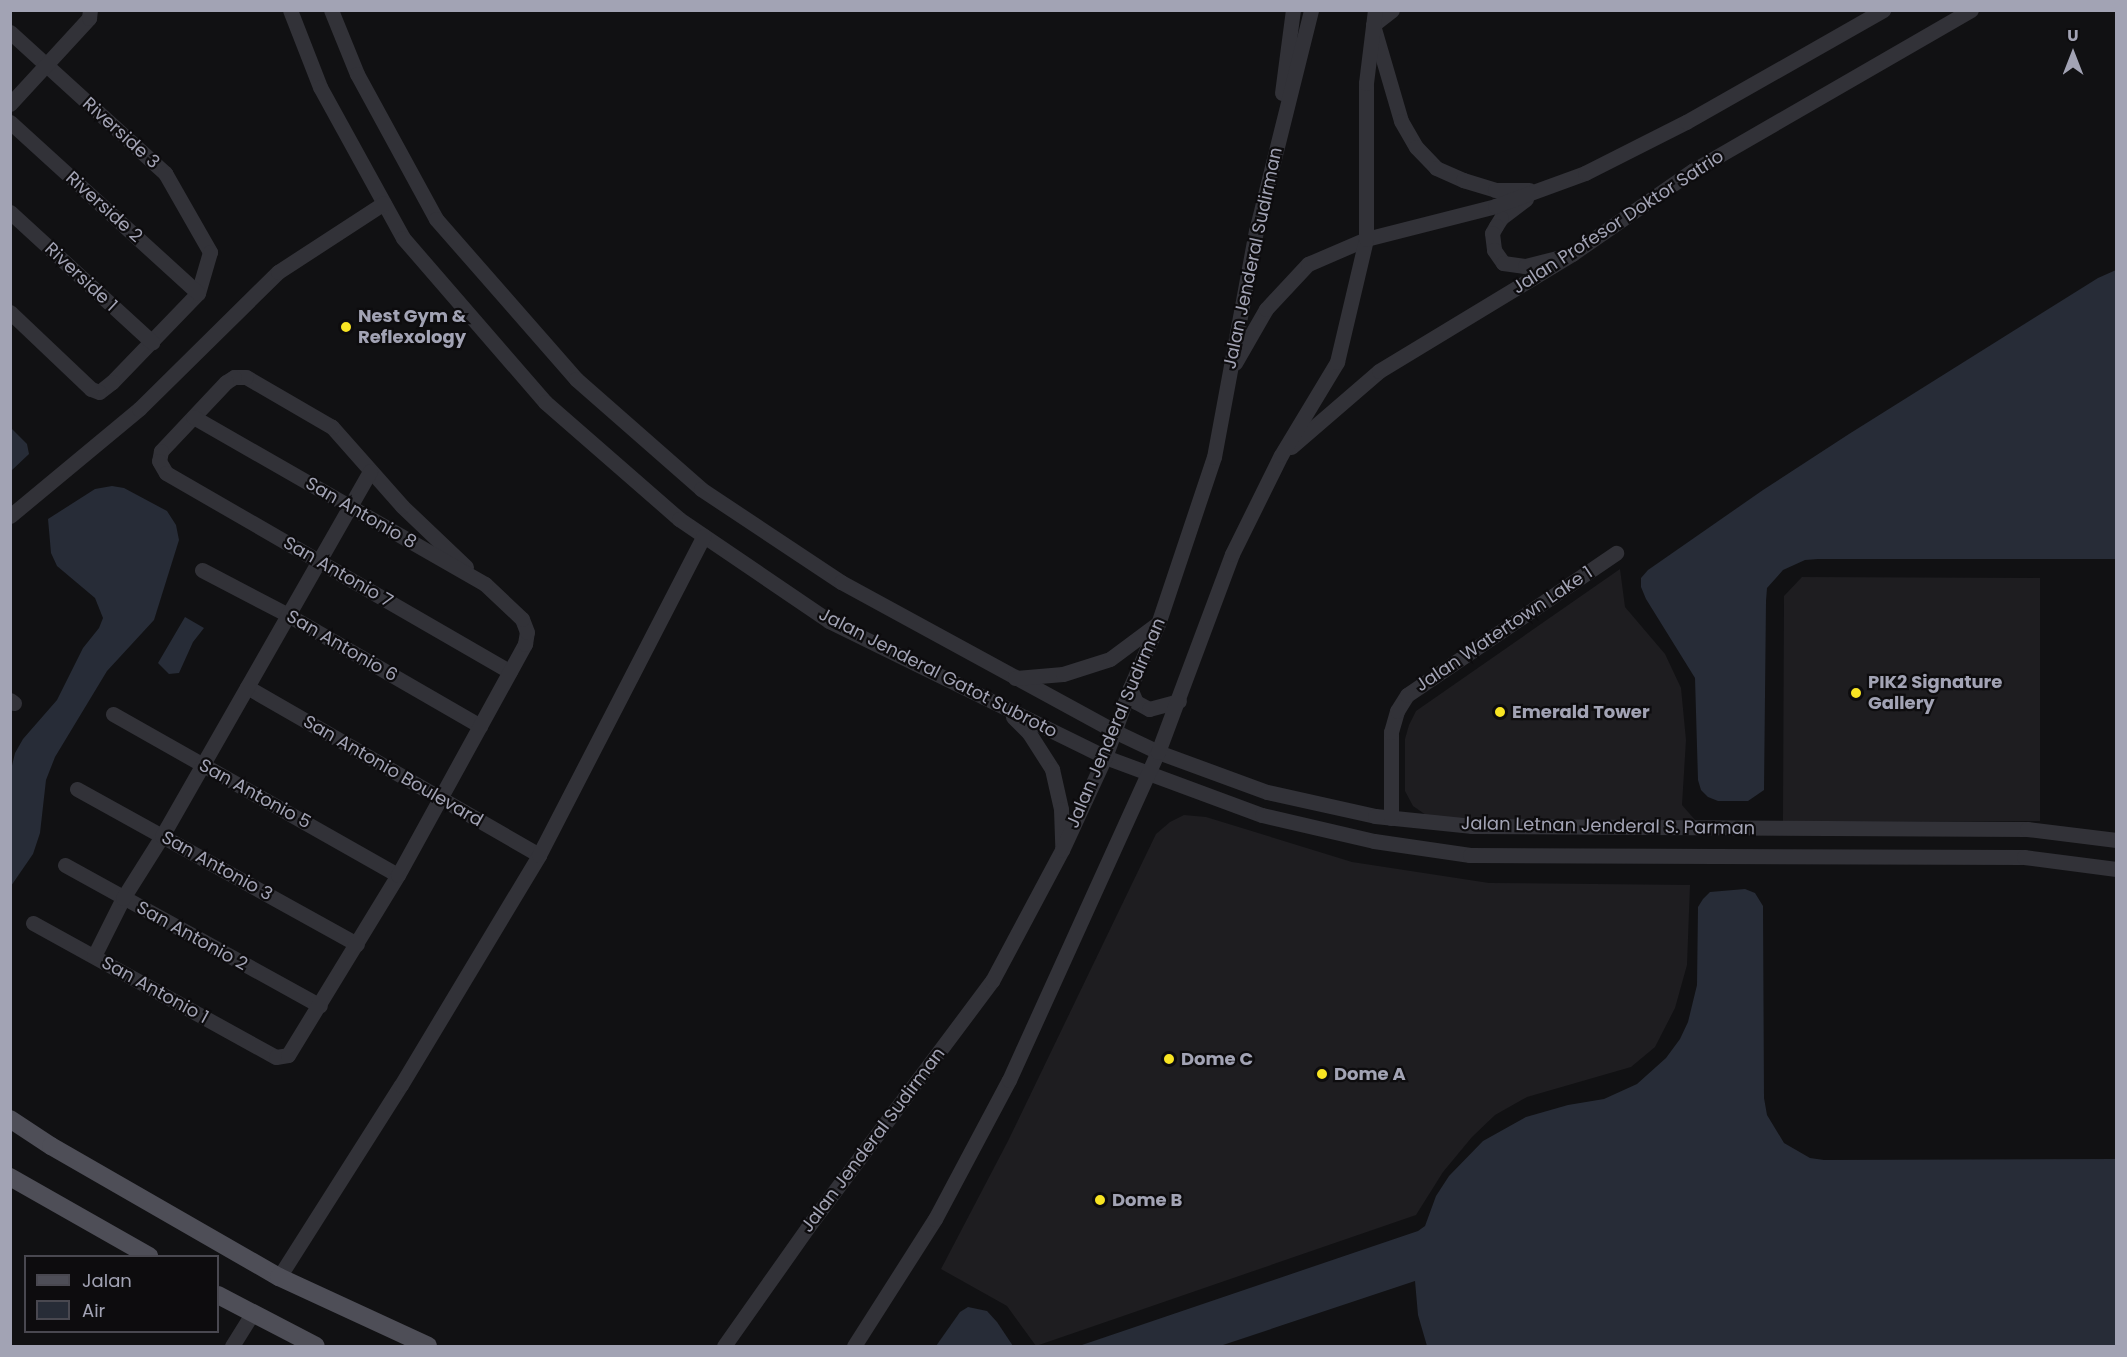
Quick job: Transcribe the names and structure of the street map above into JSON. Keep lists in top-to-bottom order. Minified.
{"streets":{"street":["Riverside 3","Riverside 2","Jalan Profesor Doktor Satrio","Jalan Jenderal Sudirman","Riverside 1","San Antonio 8","San Antonio 7","Jalan Watertown Lake 1","San Antonio 6","Jalan Jenderal Gatot Subroto","San Antonio Boulevard","San Antonio 5","Jalan Letnan Jenderal S. Parman","San Antonio 3","San Antonio 2","San Antonio 1"]},"crossings":[["Riverside 3","Riverside 2"],["Jalan Jenderal Sudirman","Jalan Jenderal Gatot Subroto"],["Jalan Jenderal Sudirman","Jalan Letnan Jenderal S. Parman"],["San Antonio 8","San Antonio 7"],["Jalan Watertown Lake 1","Jalan Letnan Jenderal S. Parman"],["Jalan Jenderal Gatot Subroto","Jalan Letnan Jenderal S. Parman"],["San Antonio 2","San Antonio 1"]],"places":["Nest Gym & Reflexology","PIK2 Signature Gallery","Emerald Tower","Dome C","Dome A","Dome B"],"legend":["Jalan","Air"],"north":"top"}
